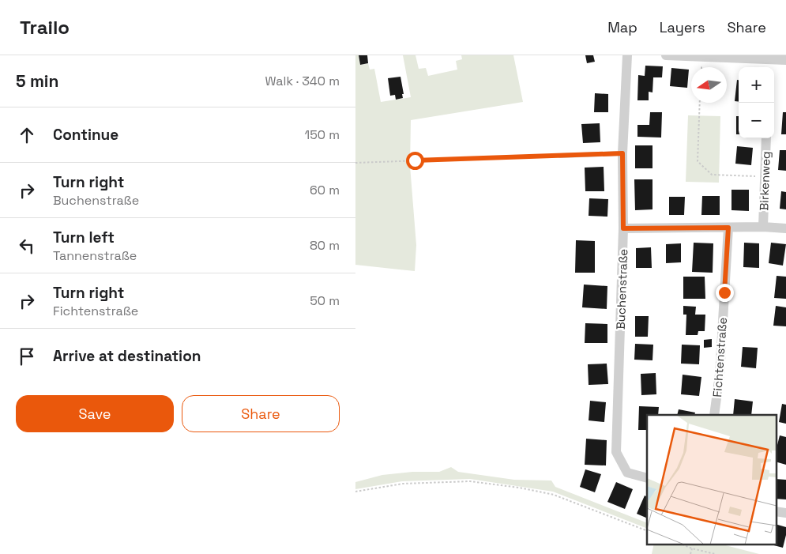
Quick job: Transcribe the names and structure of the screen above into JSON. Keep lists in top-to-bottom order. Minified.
{"streets":{"street":["Birkenweg","Buchenstraße","Fichtenstraße"]},"north":"left","page":{"header":"Trailo","nav":["Map","Layers","Share"],"heading":["5 min","Walk · 340 m"],"map_buttons":["+","−"],"list":[["Continue","150 m"],["Turn right","Buchenstraße","60 m"],["Turn left","Tannenstraße","80 m"],["Turn right","Fichtenstraße","50 m"],"Arrive at destination"],"buttons":["Save","Share"]}}
